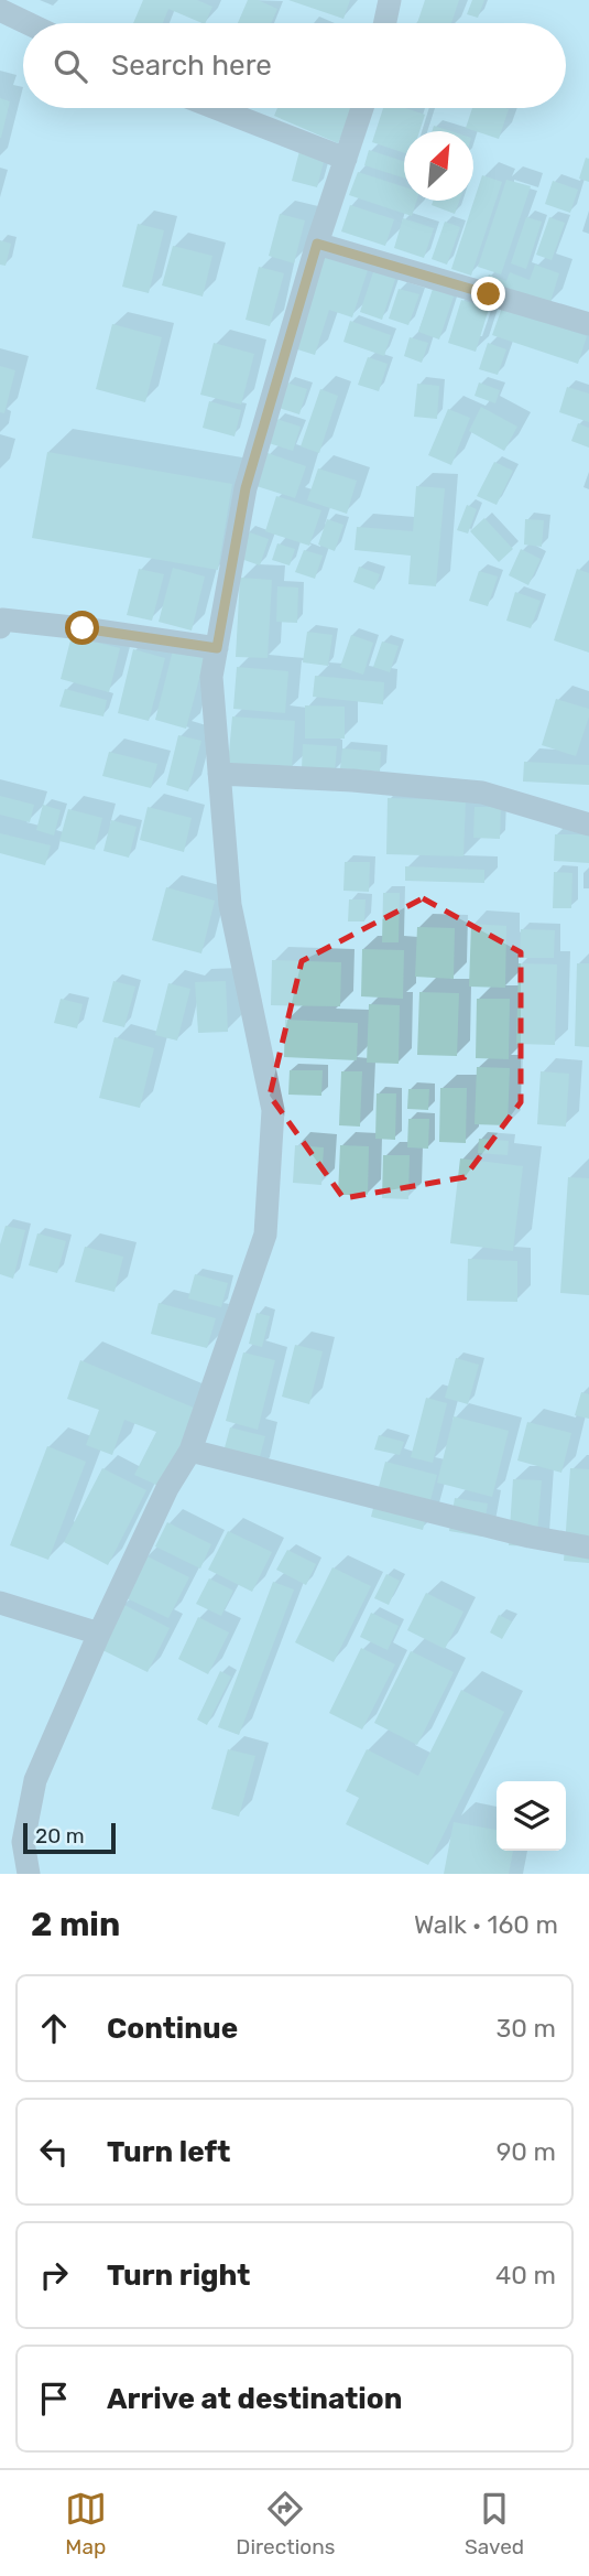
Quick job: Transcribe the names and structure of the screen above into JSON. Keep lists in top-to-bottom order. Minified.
{"scale_bar":"20 m","north":"top right","page":{"search":"Search here","scale":"20 m","heading":["2 min","Walk · 160 m"],"list":[["Continue","30 m"],["Turn left","90 m"],["Turn right","40 m"],"Arrive at destination"],"nav":["Map","Directions","Saved"]}}
